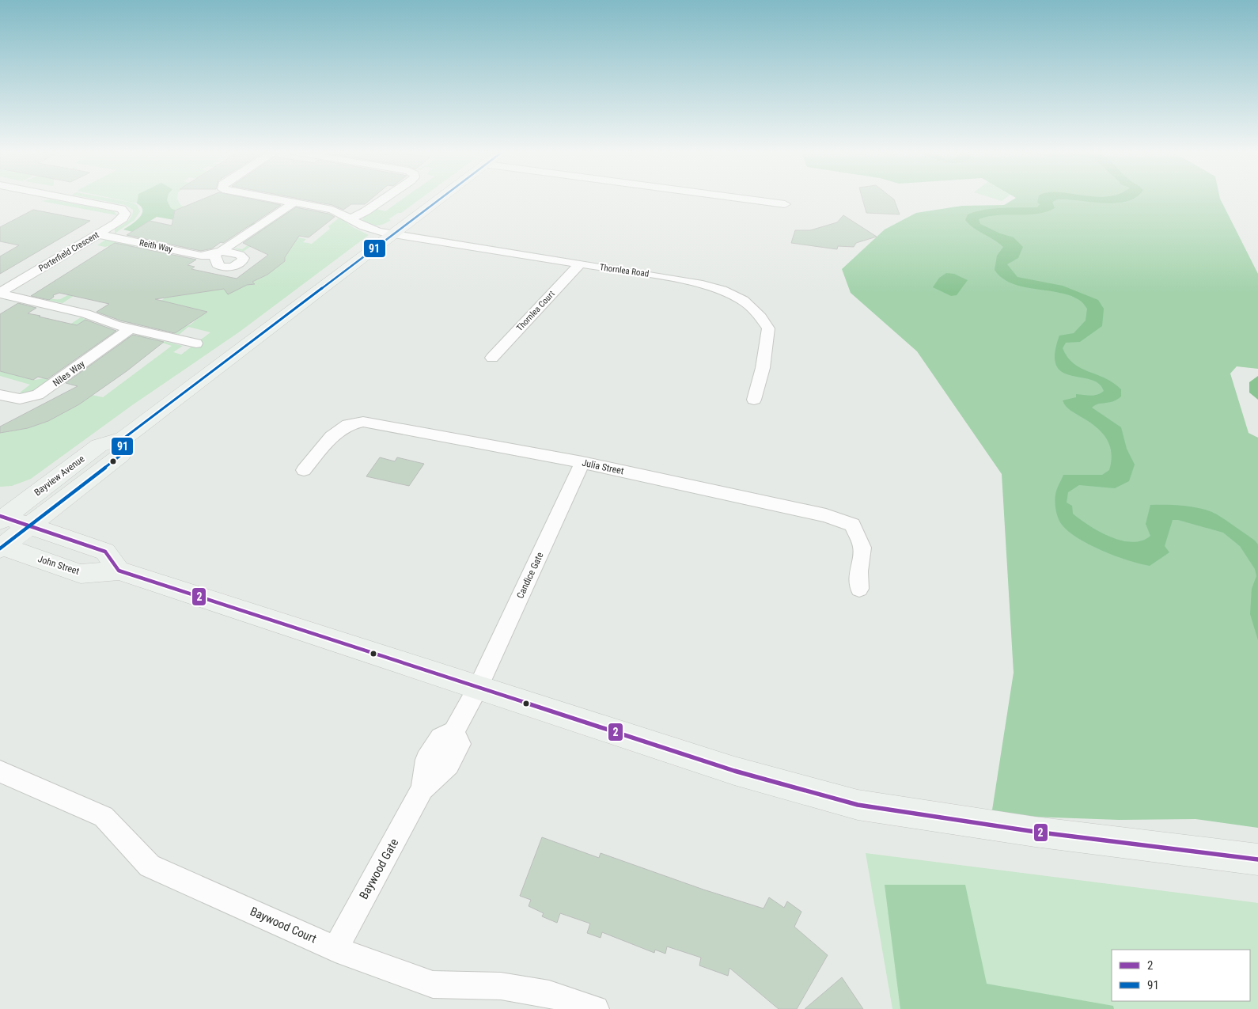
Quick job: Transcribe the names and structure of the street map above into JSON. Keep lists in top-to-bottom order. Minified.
{"streets":{"main road":["Bayview Avenue","John Street"],"street":["Reith Way","Porterfield Crescent","Thornlea Road","Thornlea Court","Niles Way","Julia Street","Candice Gate","Baywood Gate","Baywood Court"]},"crossings":[["Reith Way","Porterfield Crescent"],["Reith Way","Thornlea Road"],["Thornlea Road","Thornlea Court"],["Thornlea Road","Bayview Avenue"],["Julia Street","Candice Gate"],["John Street","Candice Gate"],["John Street","Baywood Gate"],["Candice Gate","Baywood Gate"],["Baywood Gate","Baywood Court"]],"lines":["transit line 91","transit line 2"],"legend":["2","91"]}
